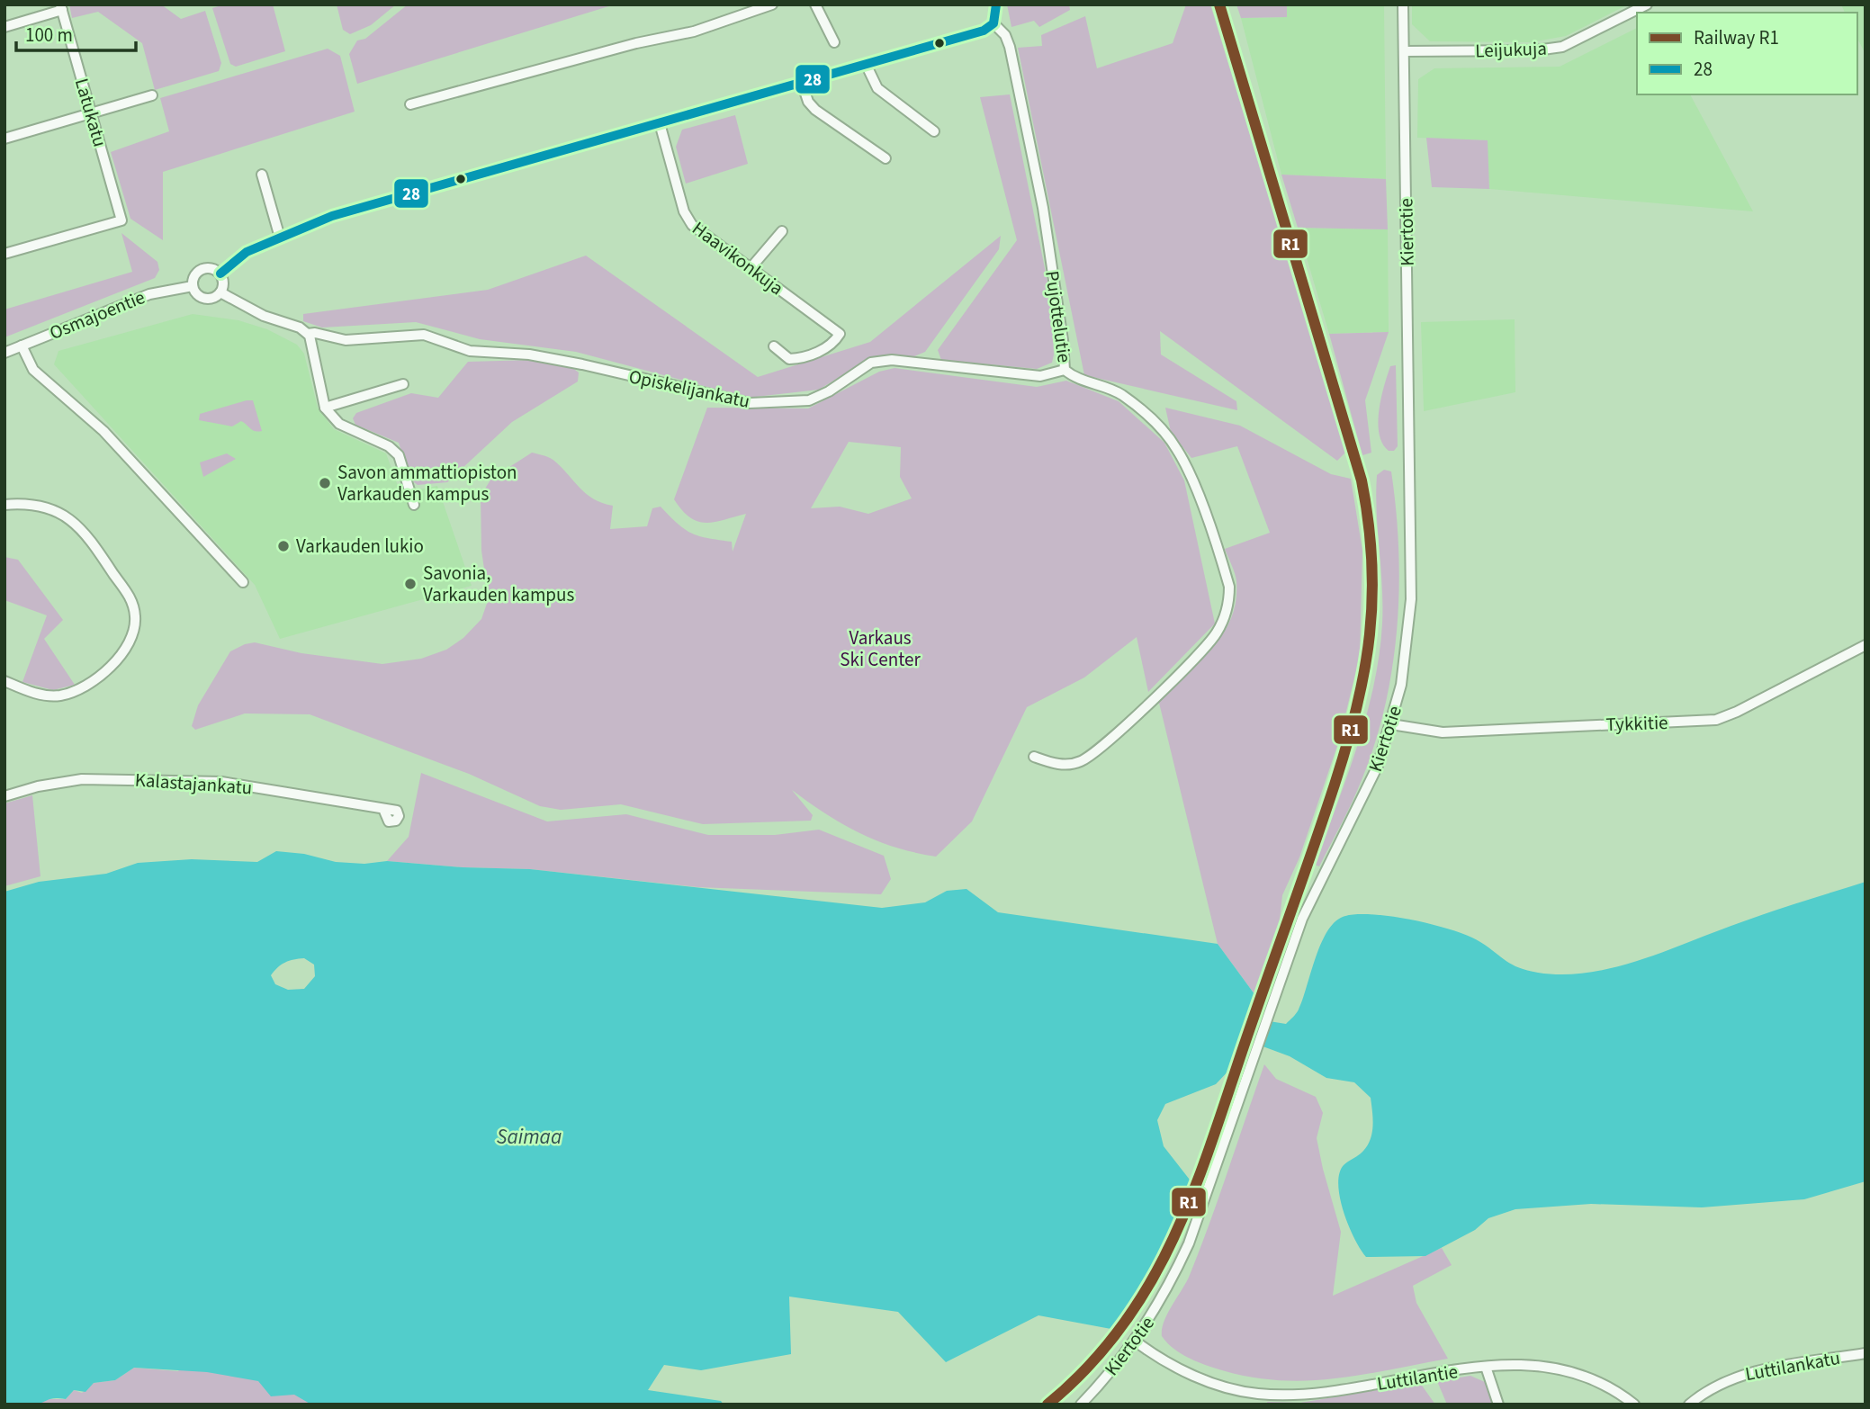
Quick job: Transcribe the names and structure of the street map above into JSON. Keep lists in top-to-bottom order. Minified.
{"streets":{"street":["Leijukuja","Latukatu","Kiertotie","Haavikonkuja","Osmajoentie","Pujottelutie","Opiskelijankatu","Tykkitie","Kalastajankatu","Luttilankatu","Luttilantie"]},"crossings":[["Leijukuja","Kiertotie"],["Kiertotie","Tykkitie"],["Kiertotie","Luttilantie"],["Osmajoentie","Opiskelijankatu"],["Pujottelutie","Opiskelijankatu"]],"water":["Saimaa"],"parks":["Varkaus Ski Center"],"places":["Savon ammattiopiston Varkauden kampus","Varkauden lukio","Savonia, Varkauden kampus"],"lines":["rail line R1","transit line 28"],"legend":["Railway R1","28"],"scale_bar":"100 m"}
